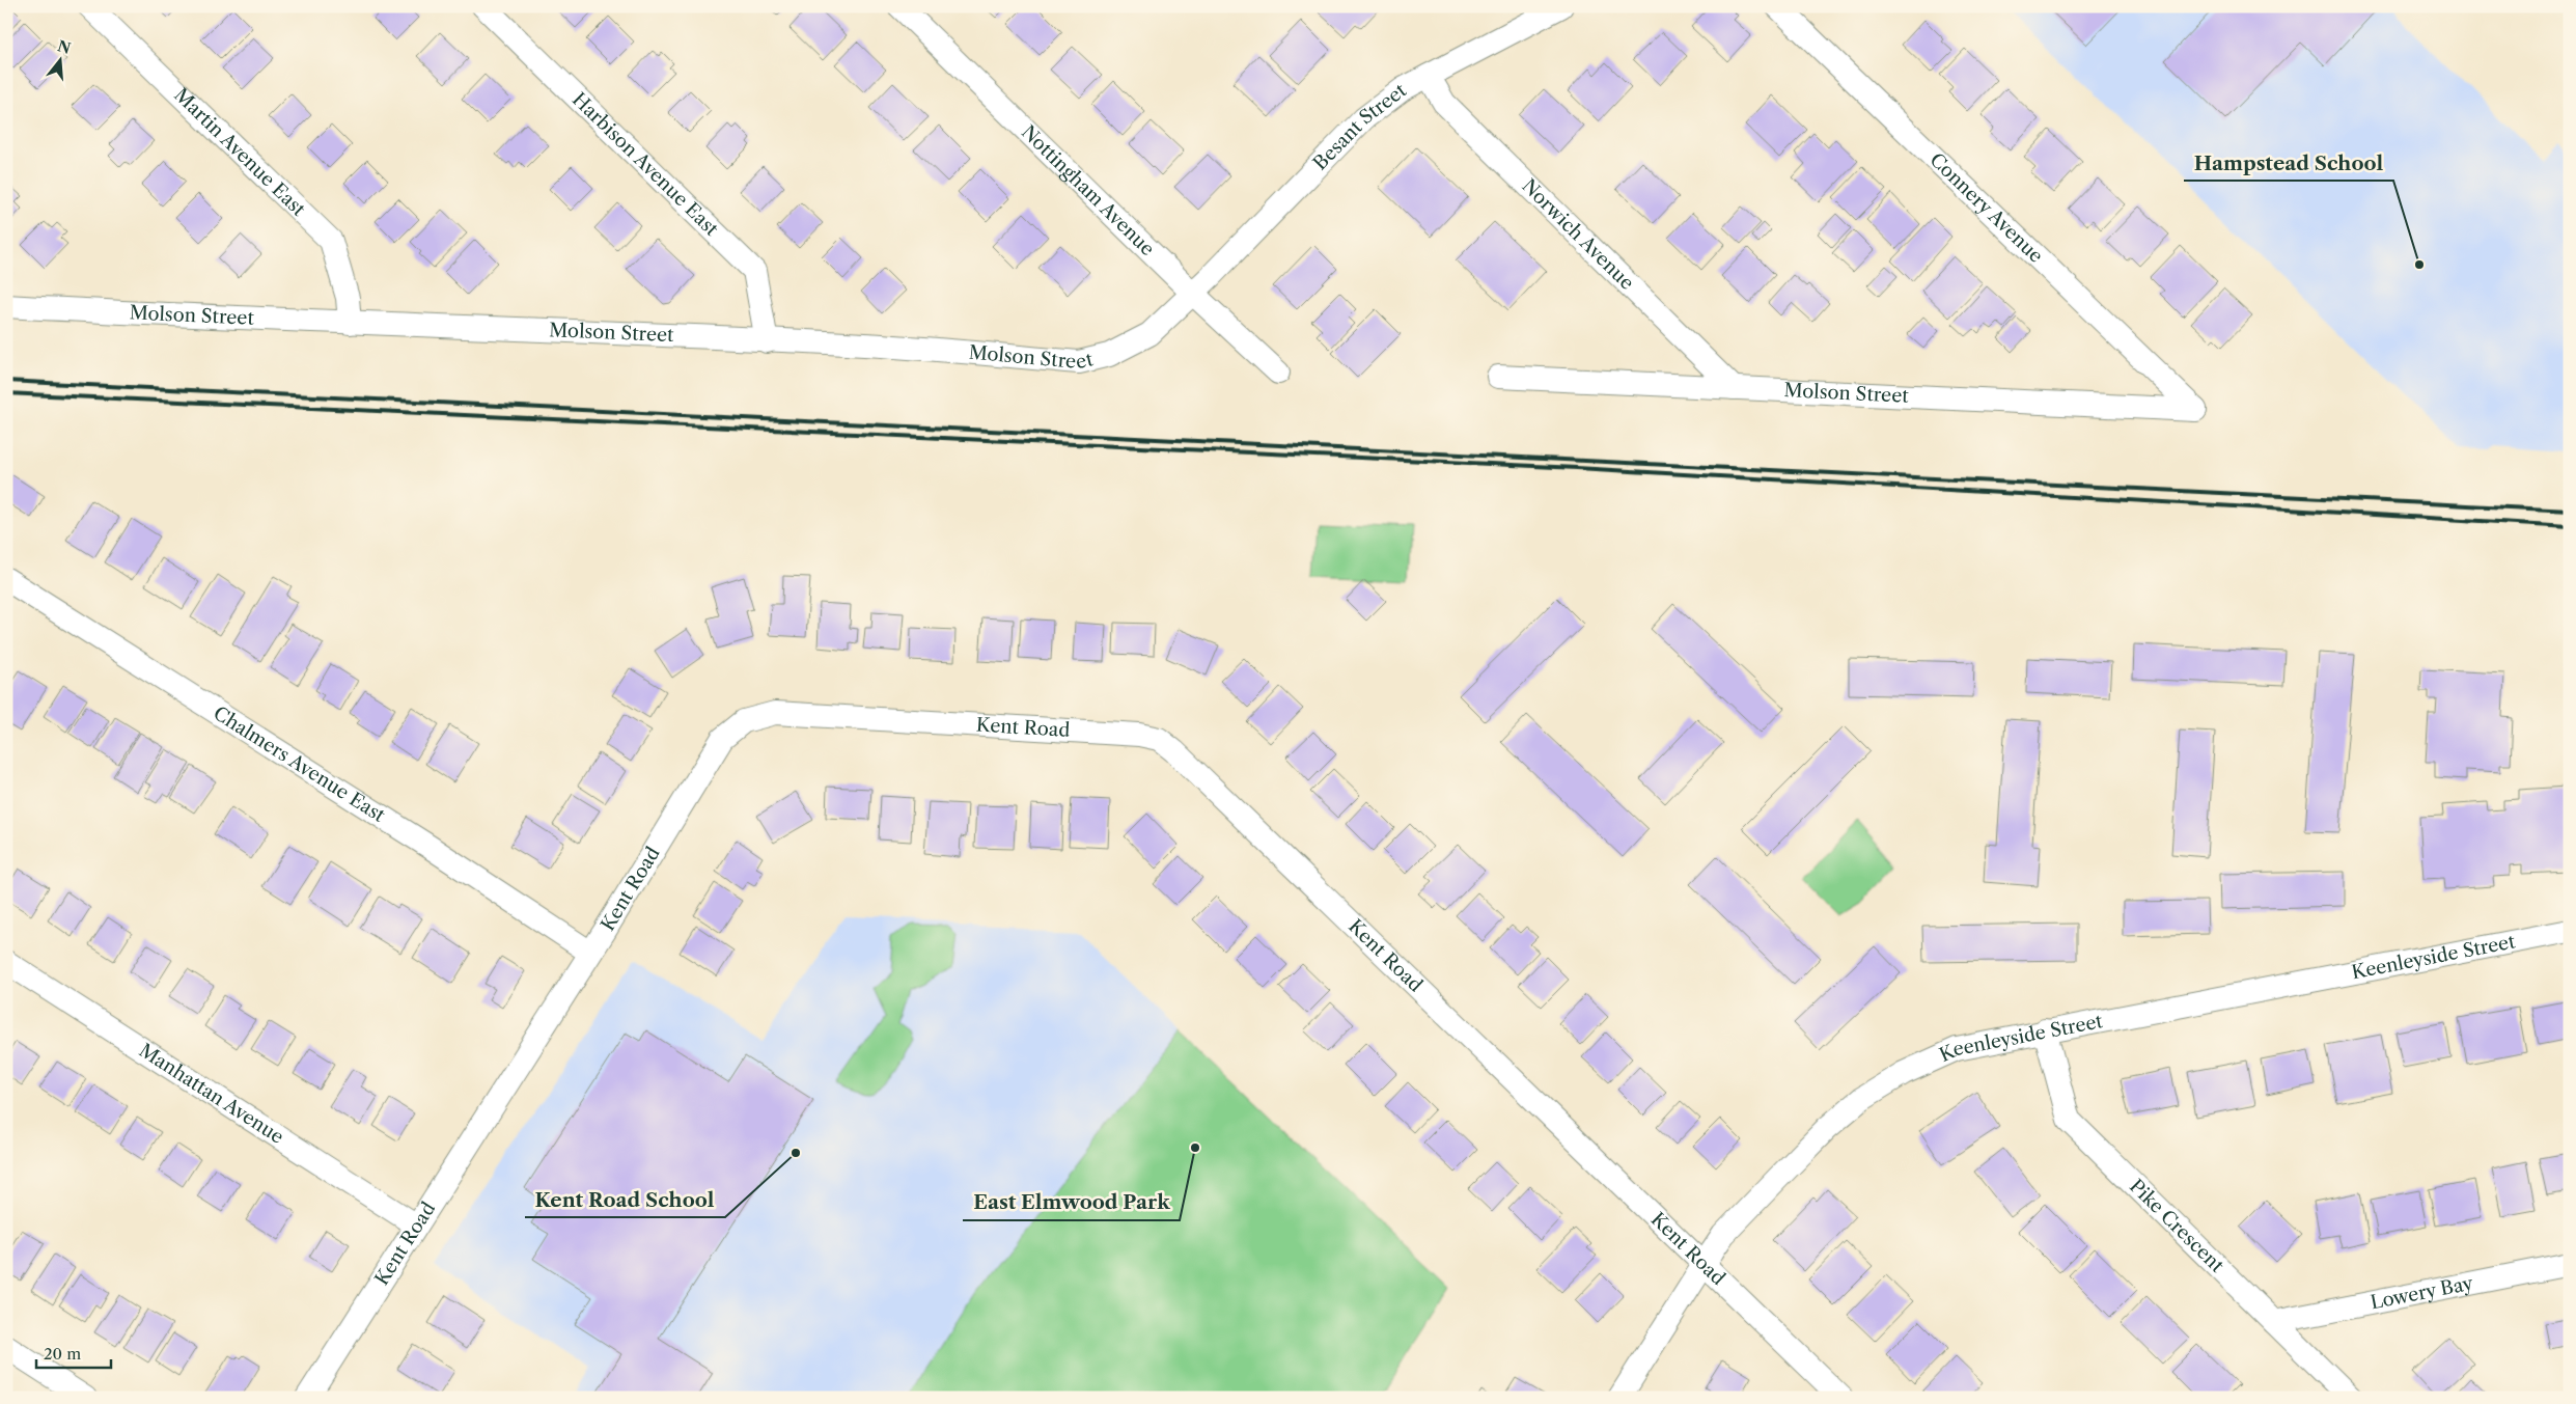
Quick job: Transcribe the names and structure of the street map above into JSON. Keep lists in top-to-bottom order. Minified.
{"streets":{"street":["Besant Street","Martin Avenue East","Harbison Avenue East","Nottingham Avenue","Connery Avenue","Norwich Avenue","Molson Street","Kent Road","Chalmers Avenue East","Keenleyside Street","Manhattan Avenue","Pike Crescent","Lowery Bay"]},"crossings":[["Besant Street","Nottingham Avenue"],["Besant Street","Norwich Avenue"],["Besant Street","Molson Street"],["Martin Avenue East","Molson Street"],["Harbison Avenue East","Molson Street"],["Nottingham Avenue","Molson Street"],["Connery Avenue","Molson Street"],["Norwich Avenue","Molson Street"],["Kent Road","Chalmers Avenue East"],["Kent Road","Keenleyside Street"],["Kent Road","Manhattan Avenue"],["Keenleyside Street","Pike Crescent"],["Pike Crescent","Lowery Bay"]],"places":["Hampstead School","East Elmwood Park","Kent Road School"],"scale_bar":"20 m","north":"top"}
